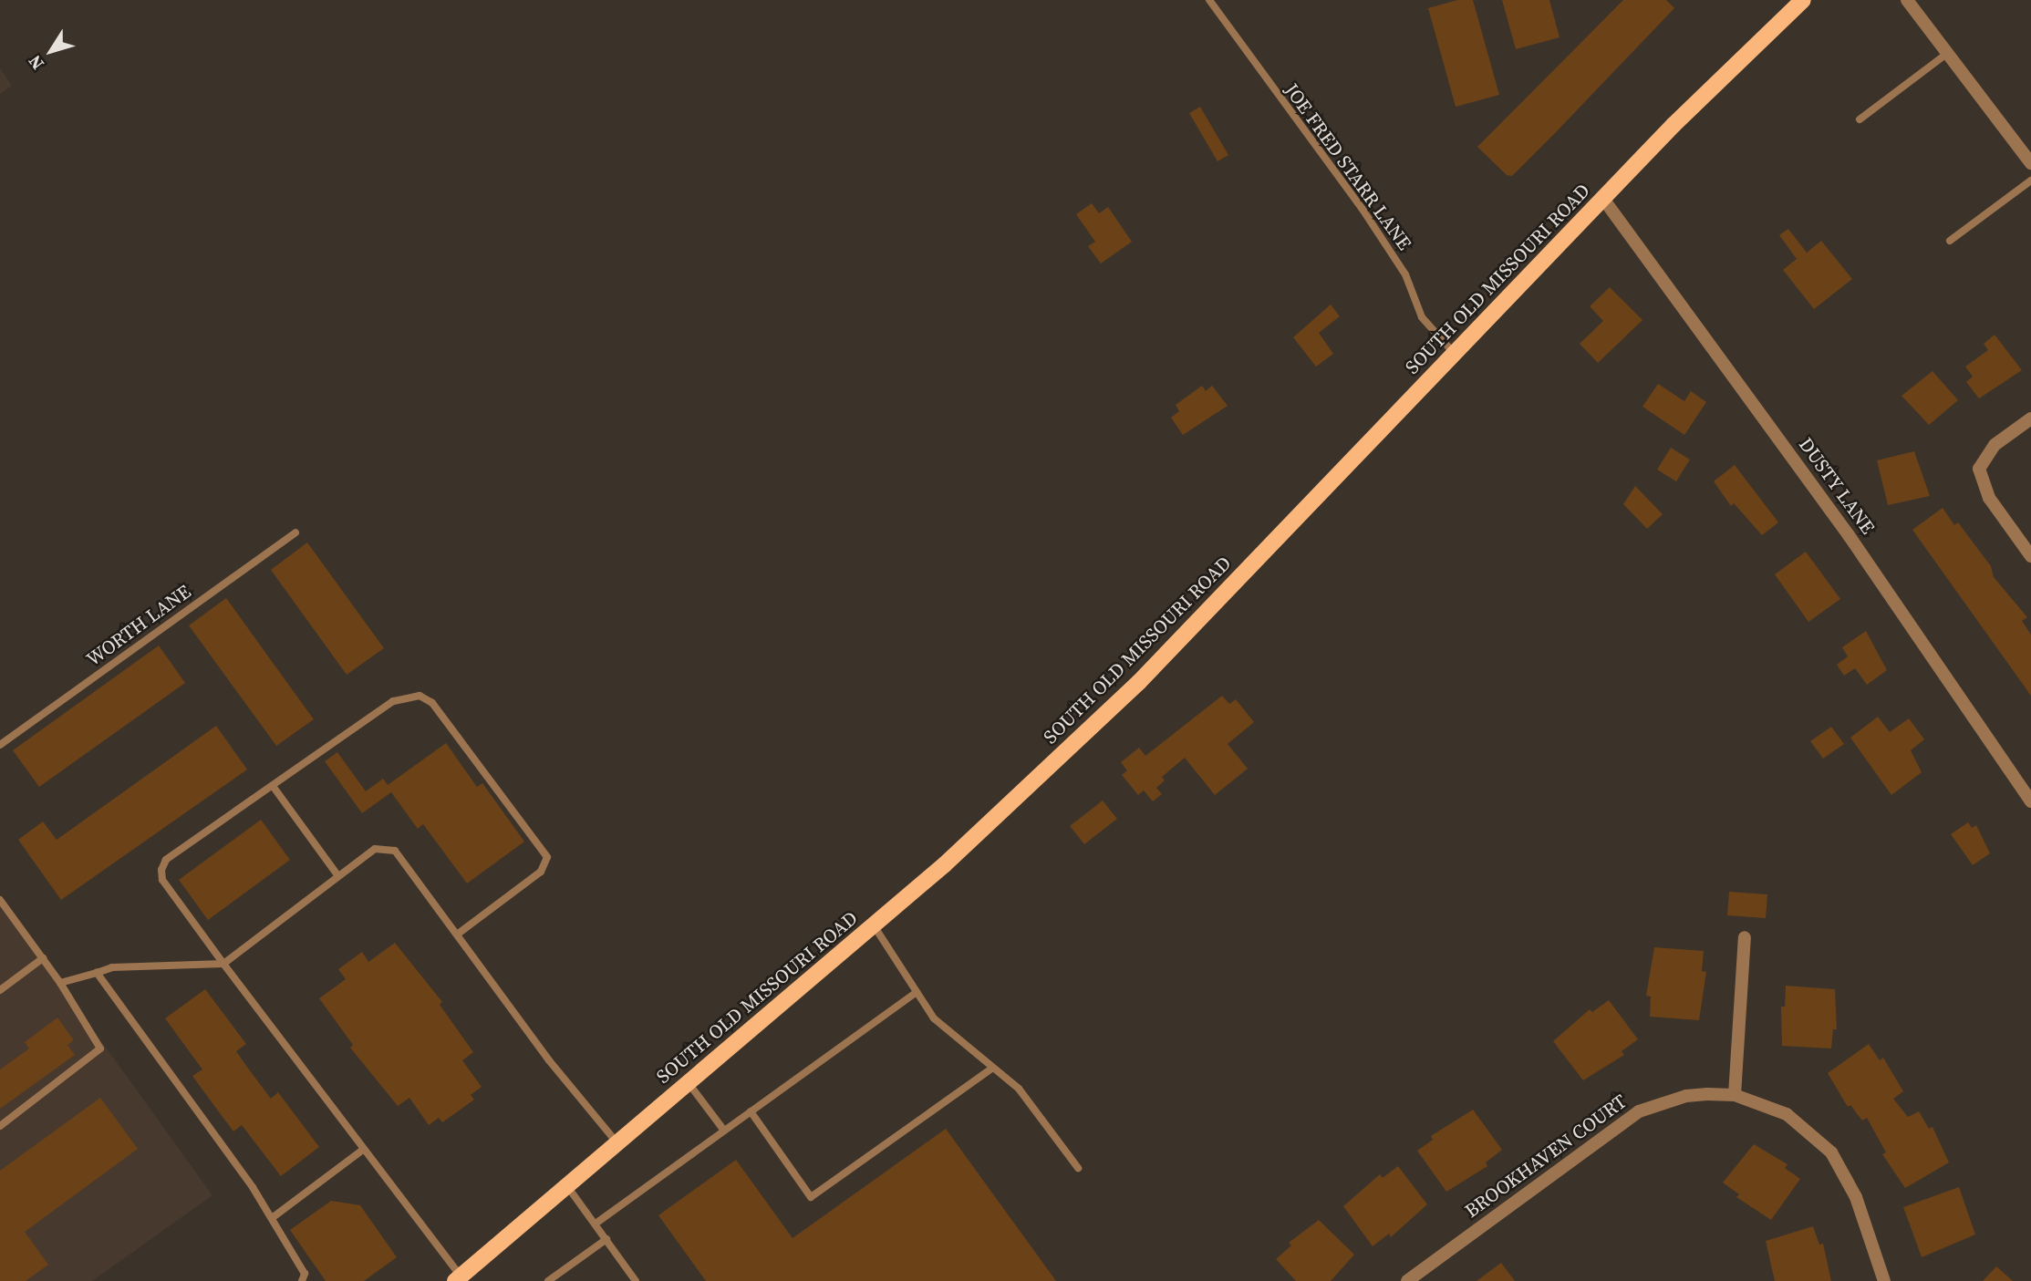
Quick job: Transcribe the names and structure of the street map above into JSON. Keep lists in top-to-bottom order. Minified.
{"streets":{"main road":["SOUTH OLD MISSOURI ROAD"],"street":["DUSTY LANE","BROOKHAVEN COURT"],"lane":["JOE FRED STARR LANE","WORTH LANE"]},"crossings":[["JOE FRED STARR LANE","SOUTH OLD MISSOURI ROAD"],["SOUTH OLD MISSOURI ROAD","DUSTY LANE"]],"north":"bottom left"}
